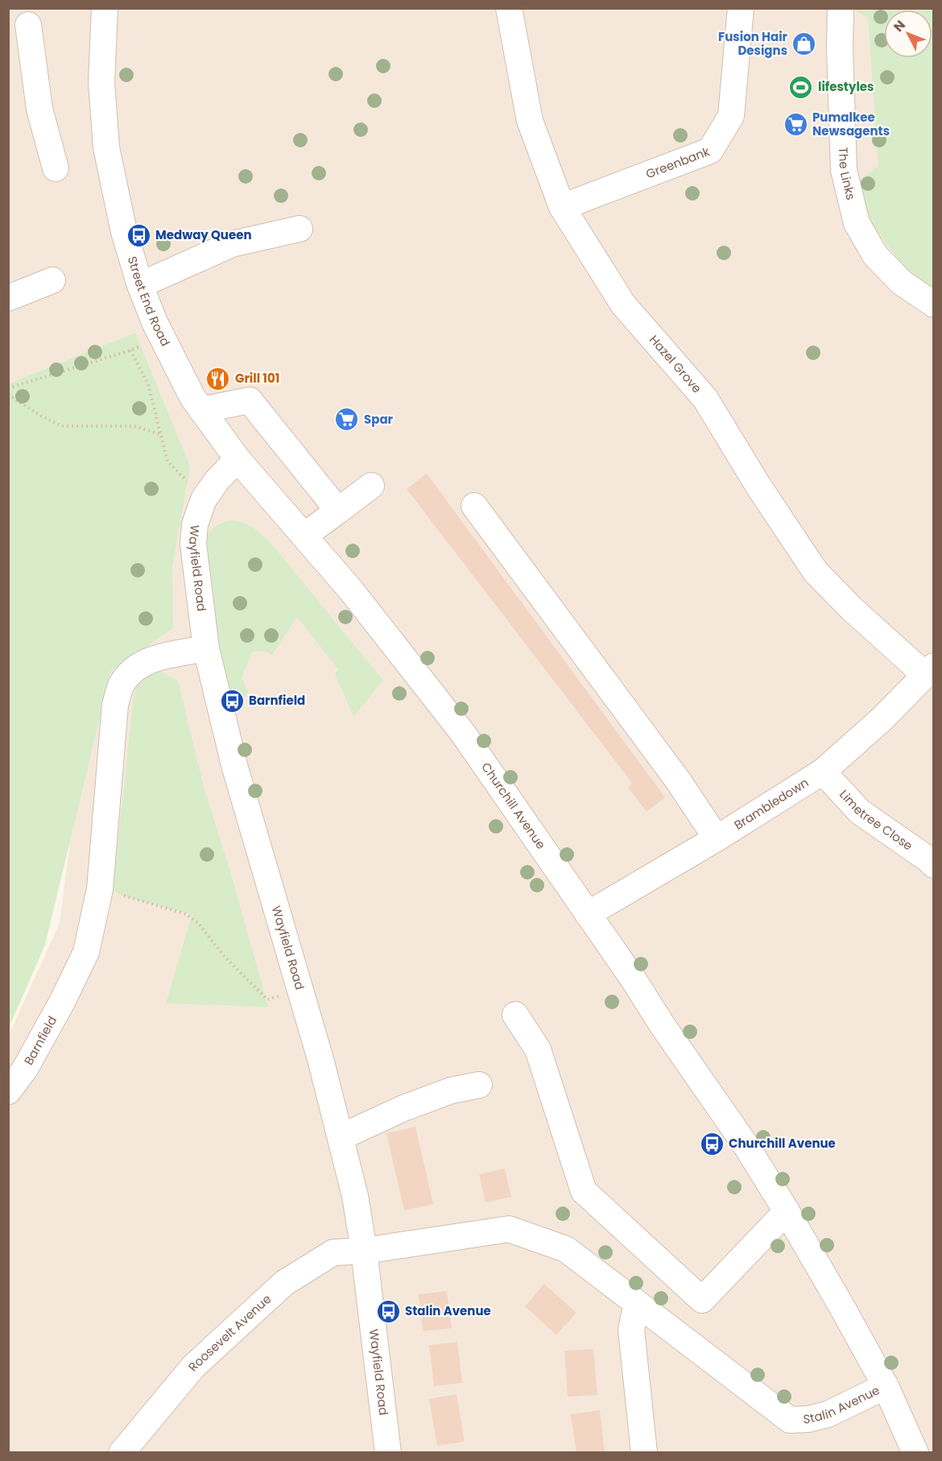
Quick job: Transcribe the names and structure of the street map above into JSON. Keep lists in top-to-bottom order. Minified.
{"streets":{"street":["Greenbank","The Links","Street End Road","Hazel Grove","Wayfield Road","Brambledown","Churchill Avenue","Limetree Close","Barnfield","Roosevelt Avenue","Stalin Avenue"]},"crossings":[["Greenbank","Hazel Grove"],["Street End Road","Wayfield Road"],["Street End Road","Churchill Avenue"],["Hazel Grove","Brambledown"],["Wayfield Road","Churchill Avenue"],["Wayfield Road","Barnfield"],["Wayfield Road","Roosevelt Avenue"],["Wayfield Road","Stalin Avenue"],["Brambledown","Churchill Avenue"],["Brambledown","Limetree Close"],["Churchill Avenue","Stalin Avenue"],["Roosevelt Avenue","Stalin Avenue"]],"places":{"shop":["Fusion Hair Designs"],"sports":["lifestyles"],"supermarket":["Pumalkee Newsagents","Spar"],"bus stop":["Medway Queen","Barnfield","Churchill Avenue","Stalin Avenue"],"restaurant":["Grill 101"]},"north":"top left"}
